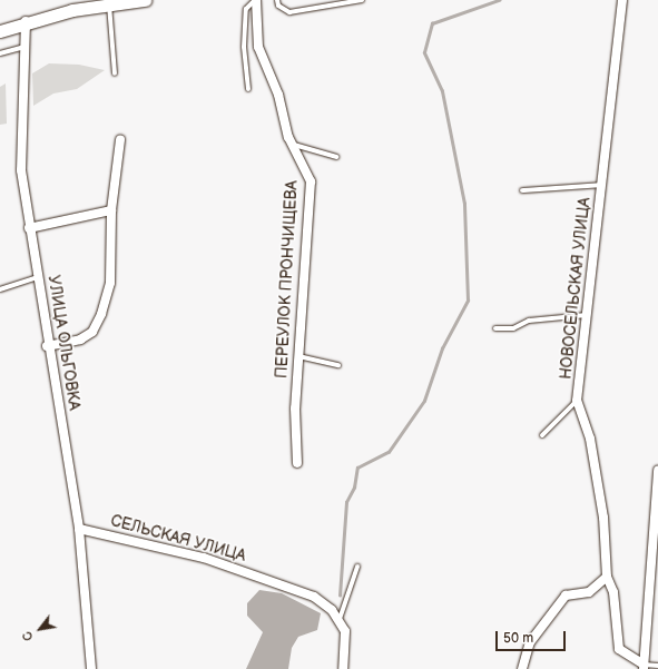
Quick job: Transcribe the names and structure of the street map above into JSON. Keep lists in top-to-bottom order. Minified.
{"streets":{"street":["ПЕРЕУЛОК ПРОНЧИЩЕВА","НОВОСЕЛЬСКАЯ УЛИЦА","УЛИЦА ОЛЬГОВКА","СЕЛЬСКАЯ УЛИЦА"]},"crossings":[["УЛИЦА ОЛЬГОВКА","СЕЛЬСКАЯ УЛИЦА"]],"scale_bar":"50 m","north":"bottom left"}
